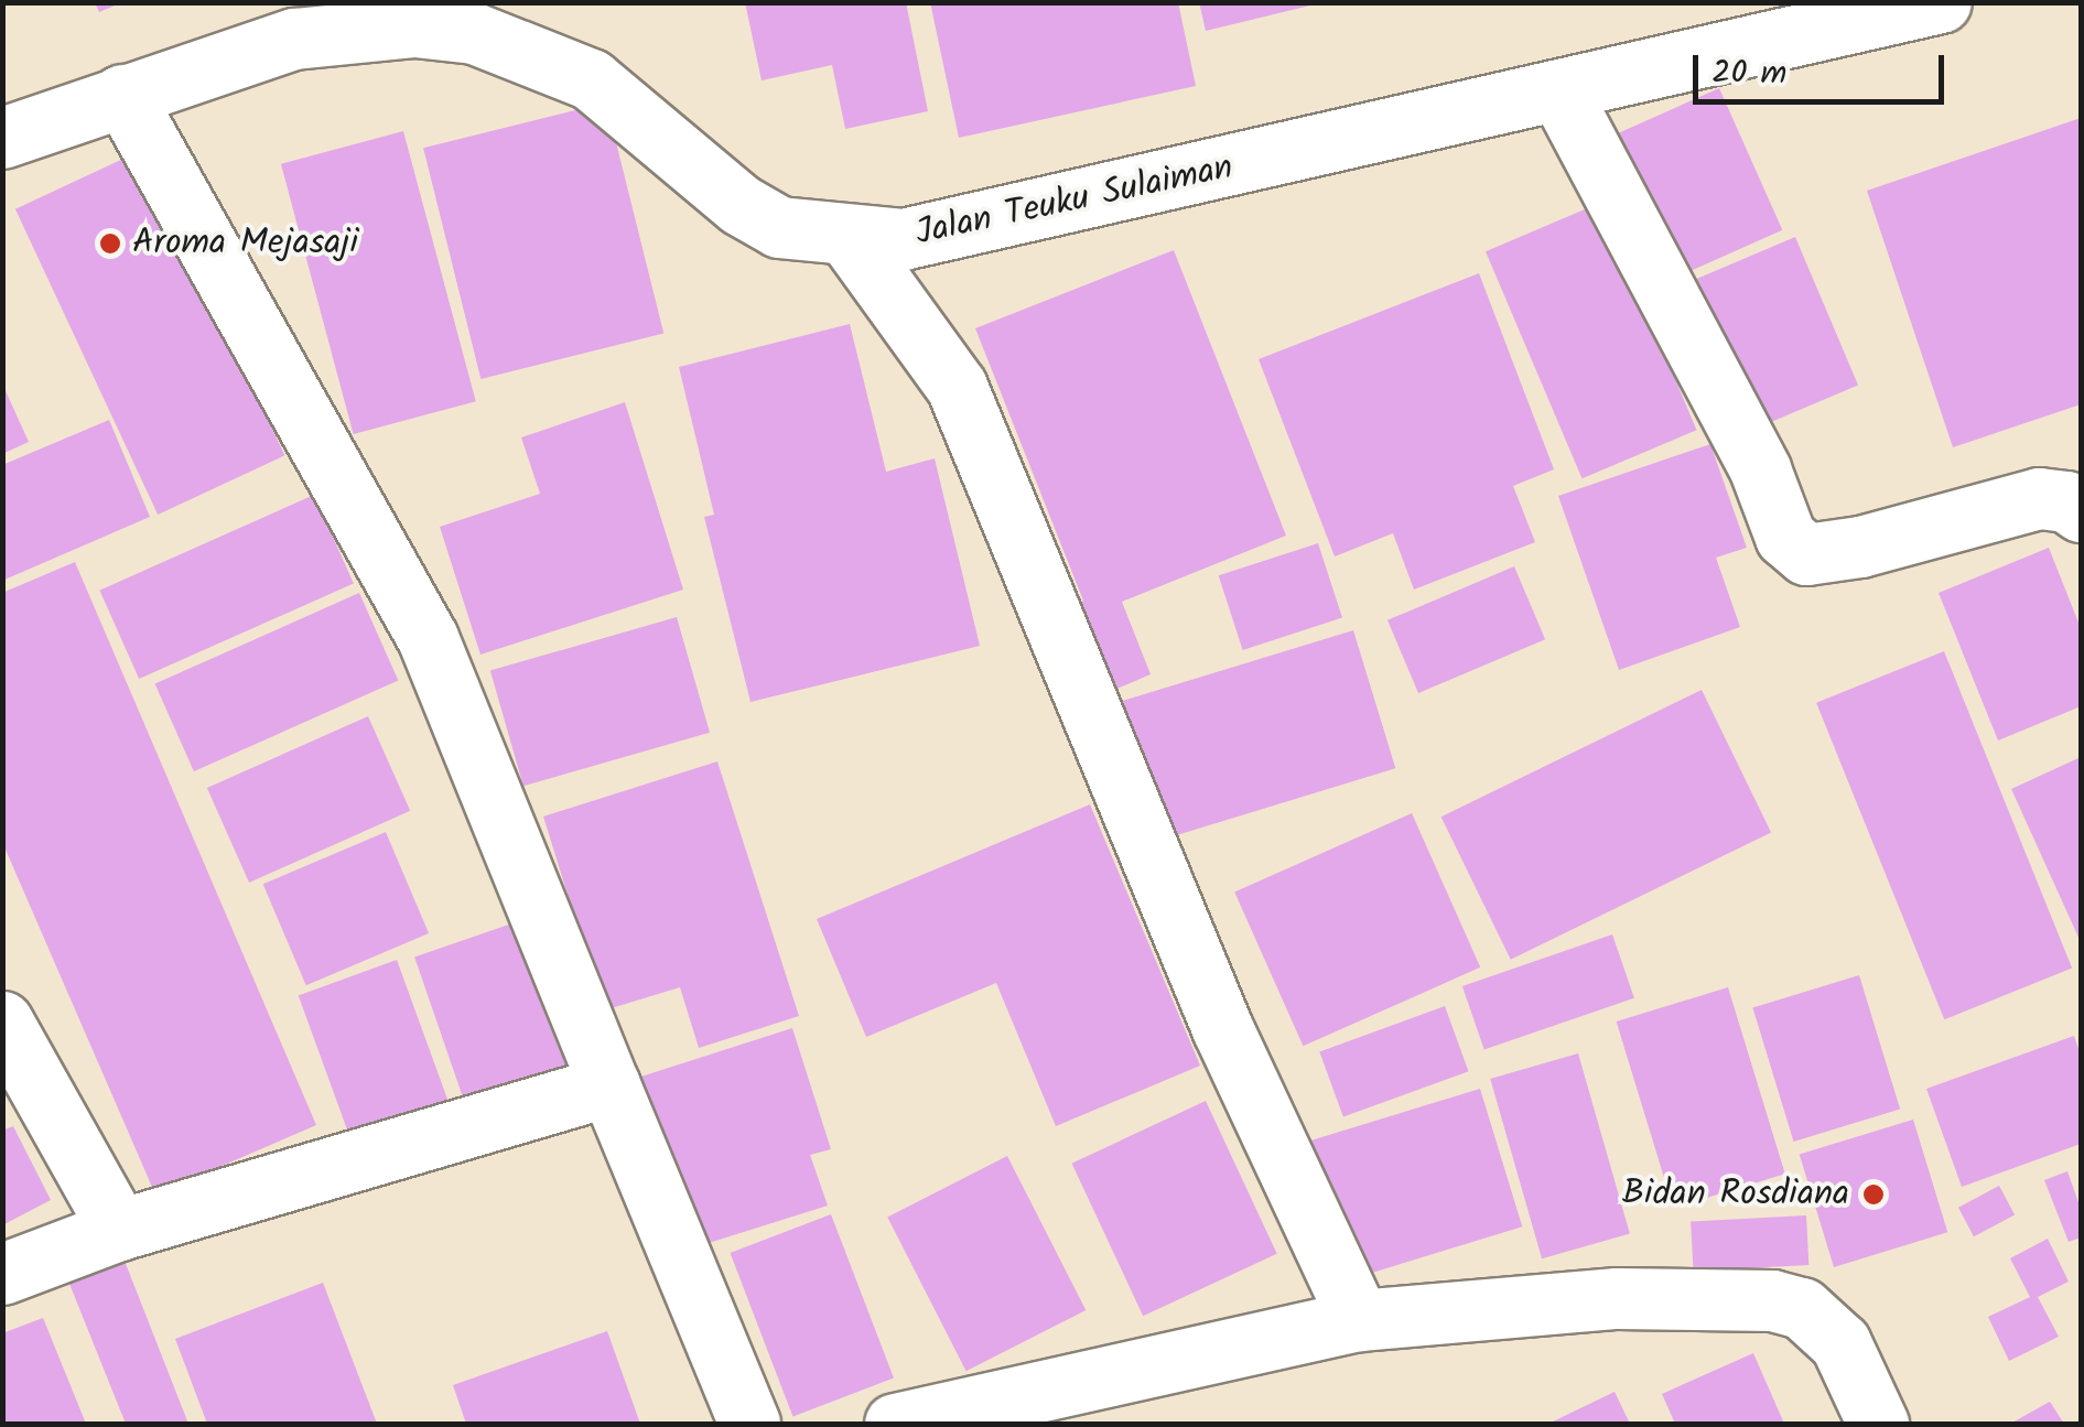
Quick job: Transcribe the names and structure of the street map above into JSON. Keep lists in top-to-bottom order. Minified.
{"streets":{"street":["Jalan Teuku Sulaiman"]},"places":["Aroma Mejasaji","Bidan Rosdiana"],"scale_bar":"20 m"}
